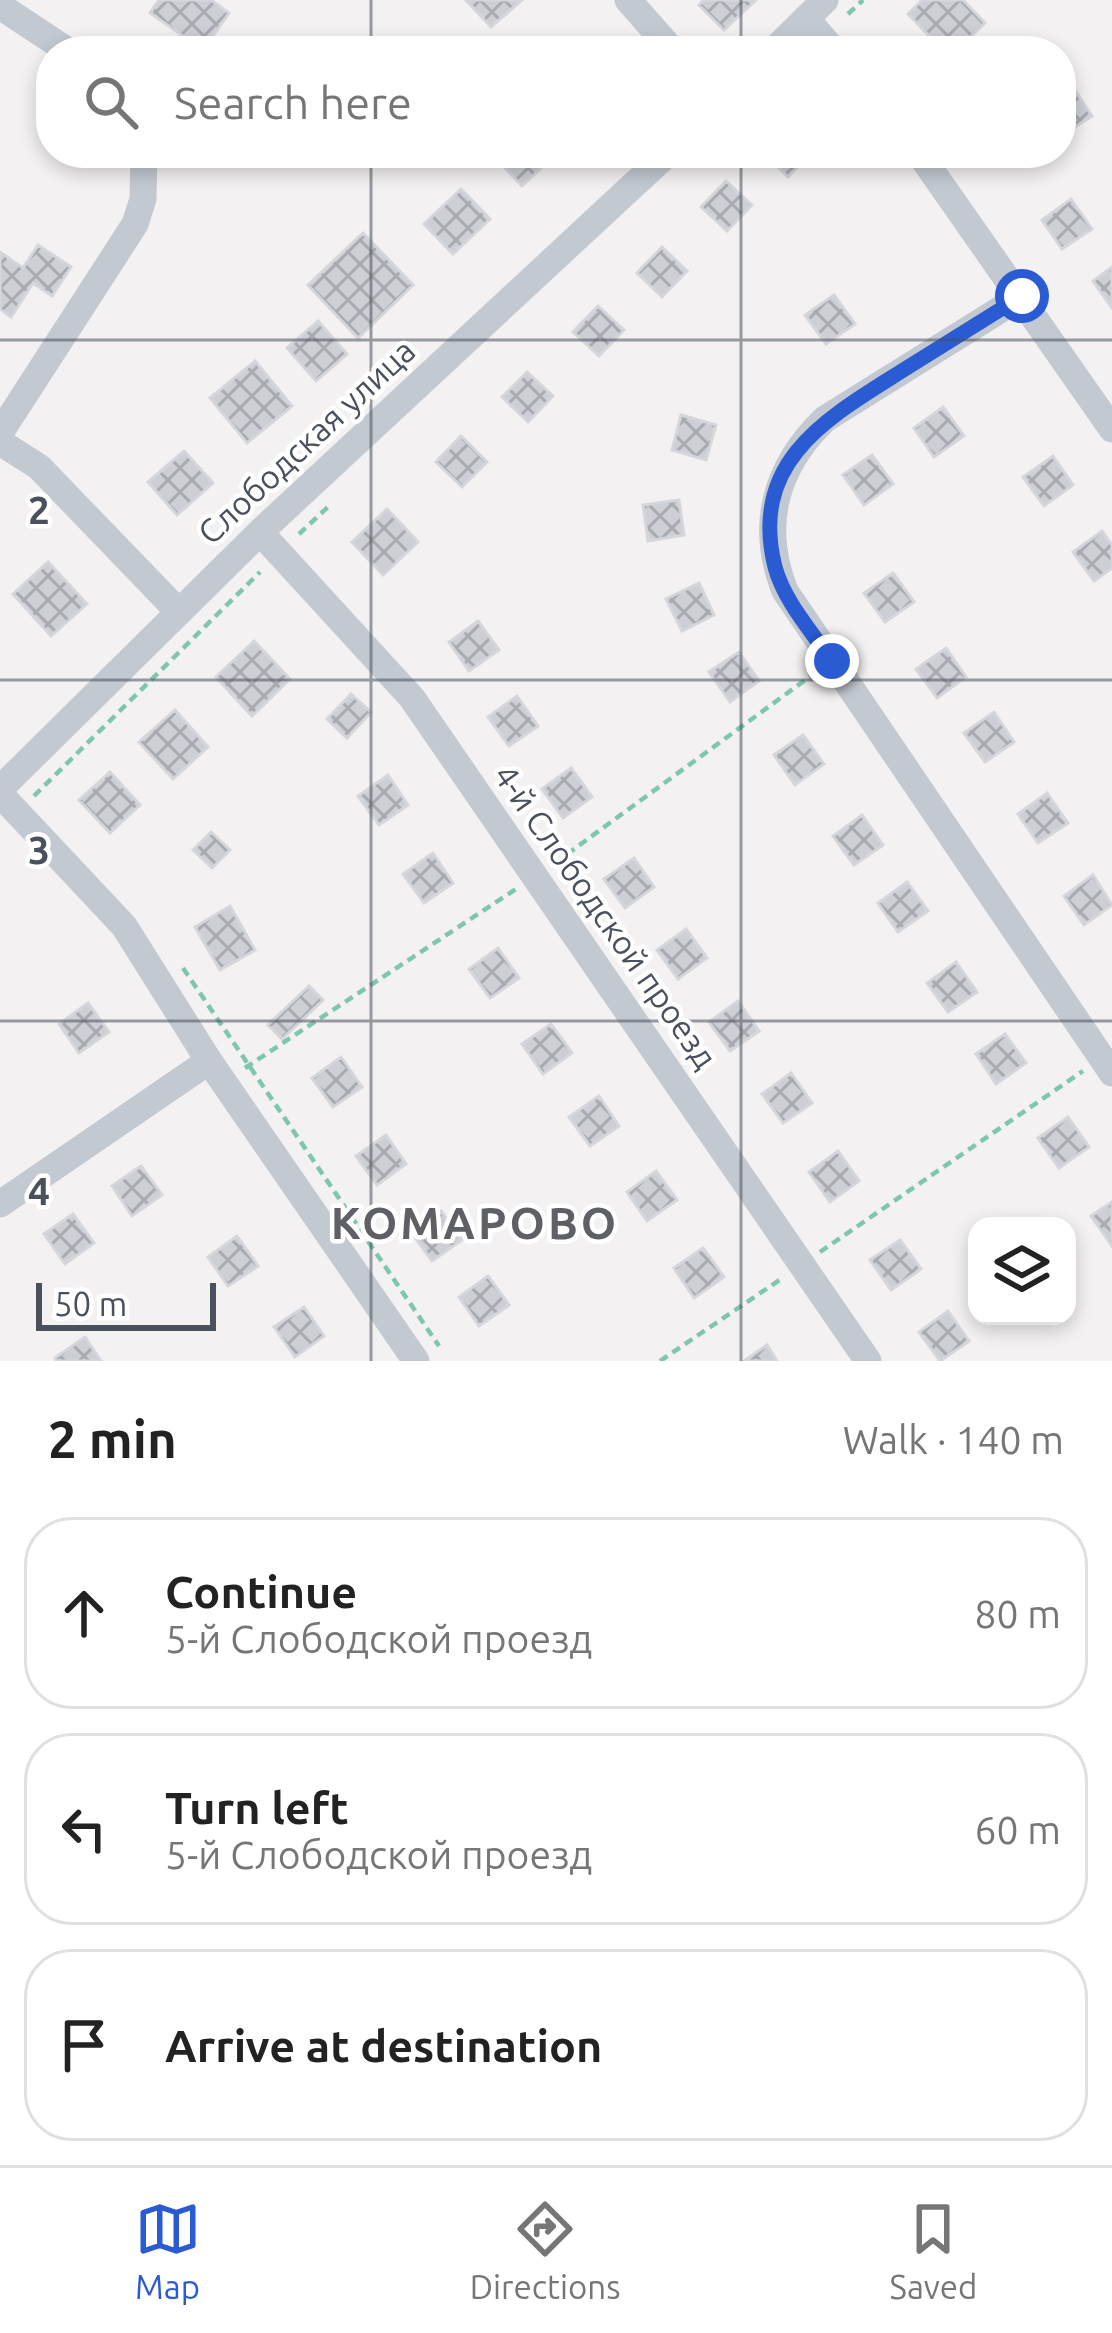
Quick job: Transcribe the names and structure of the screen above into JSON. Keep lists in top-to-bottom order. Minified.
{"streets":{"street":["Слободская улица","4-й Слободской проезд"]},"crossings":[["Слободская улица","4-й Слободской проезд"]],"districts":["КОМАРОВО"],"scale_bar":"50 m","page":{"search":"Search here","scale":"50 m","heading":["2 min","Walk · 140 m"],"list":[["Continue","5-й Слободской проезд","80 m"],["Turn left","5-й Слободской проезд","60 m"],"Arrive at destination"],"nav":["Map","Directions","Saved"]},"grid":{"rows":["2","3","4"]}}
